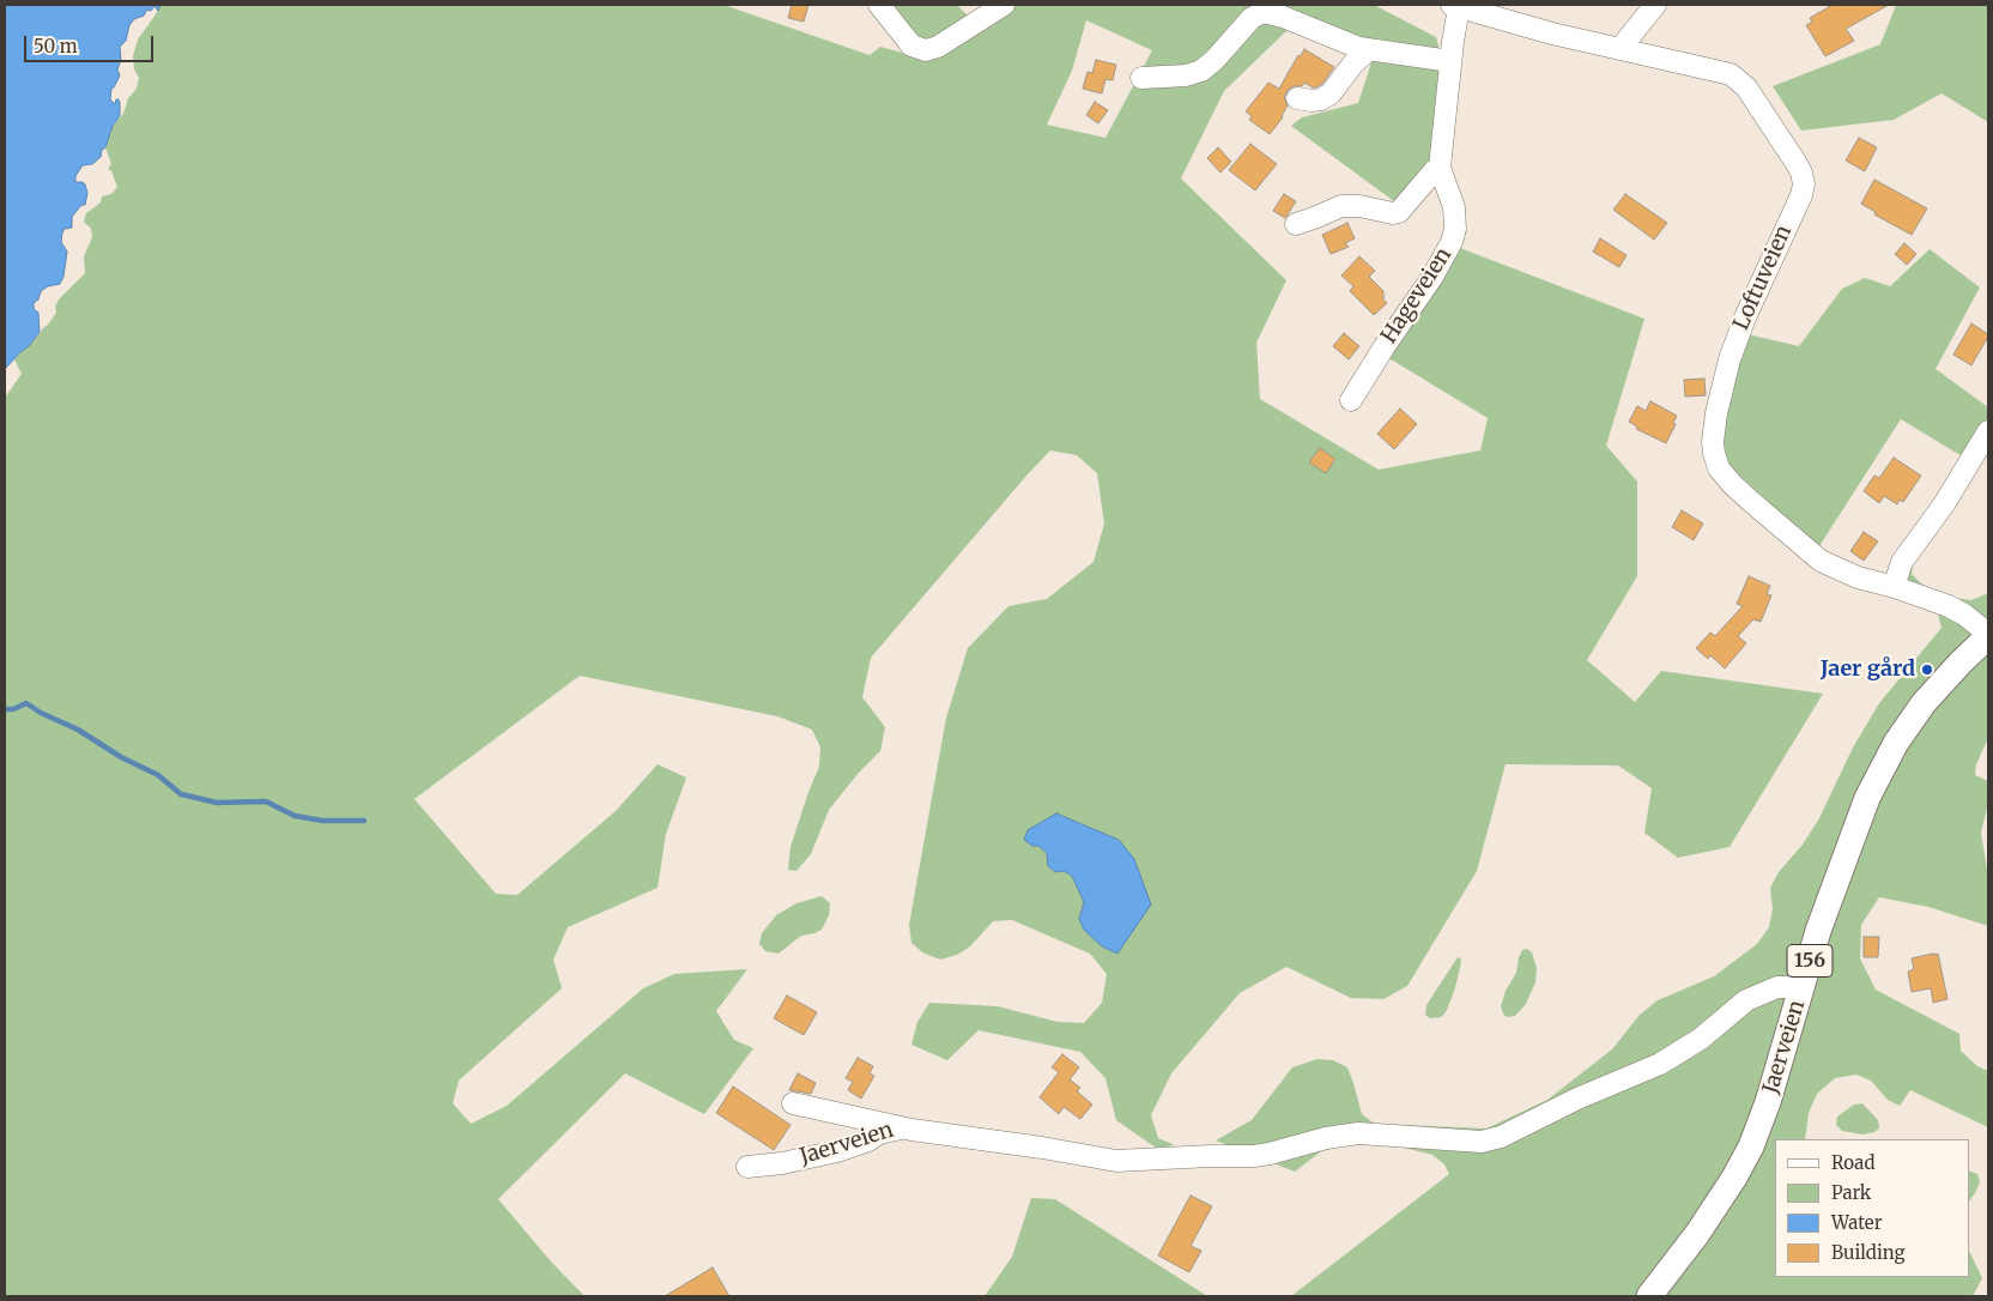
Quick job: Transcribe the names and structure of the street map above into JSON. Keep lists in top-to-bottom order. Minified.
{"streets":{"main road":["156","Jaerveien"],"street":["Loftuveien","Hageveien"]},"crossings":[["Loftuveien","Hageveien"],["Loftuveien","Jaerveien"]],"places":["Jaer gård"],"legend":["Road","Park","Water","Building"],"scale_bar":"50 m"}
